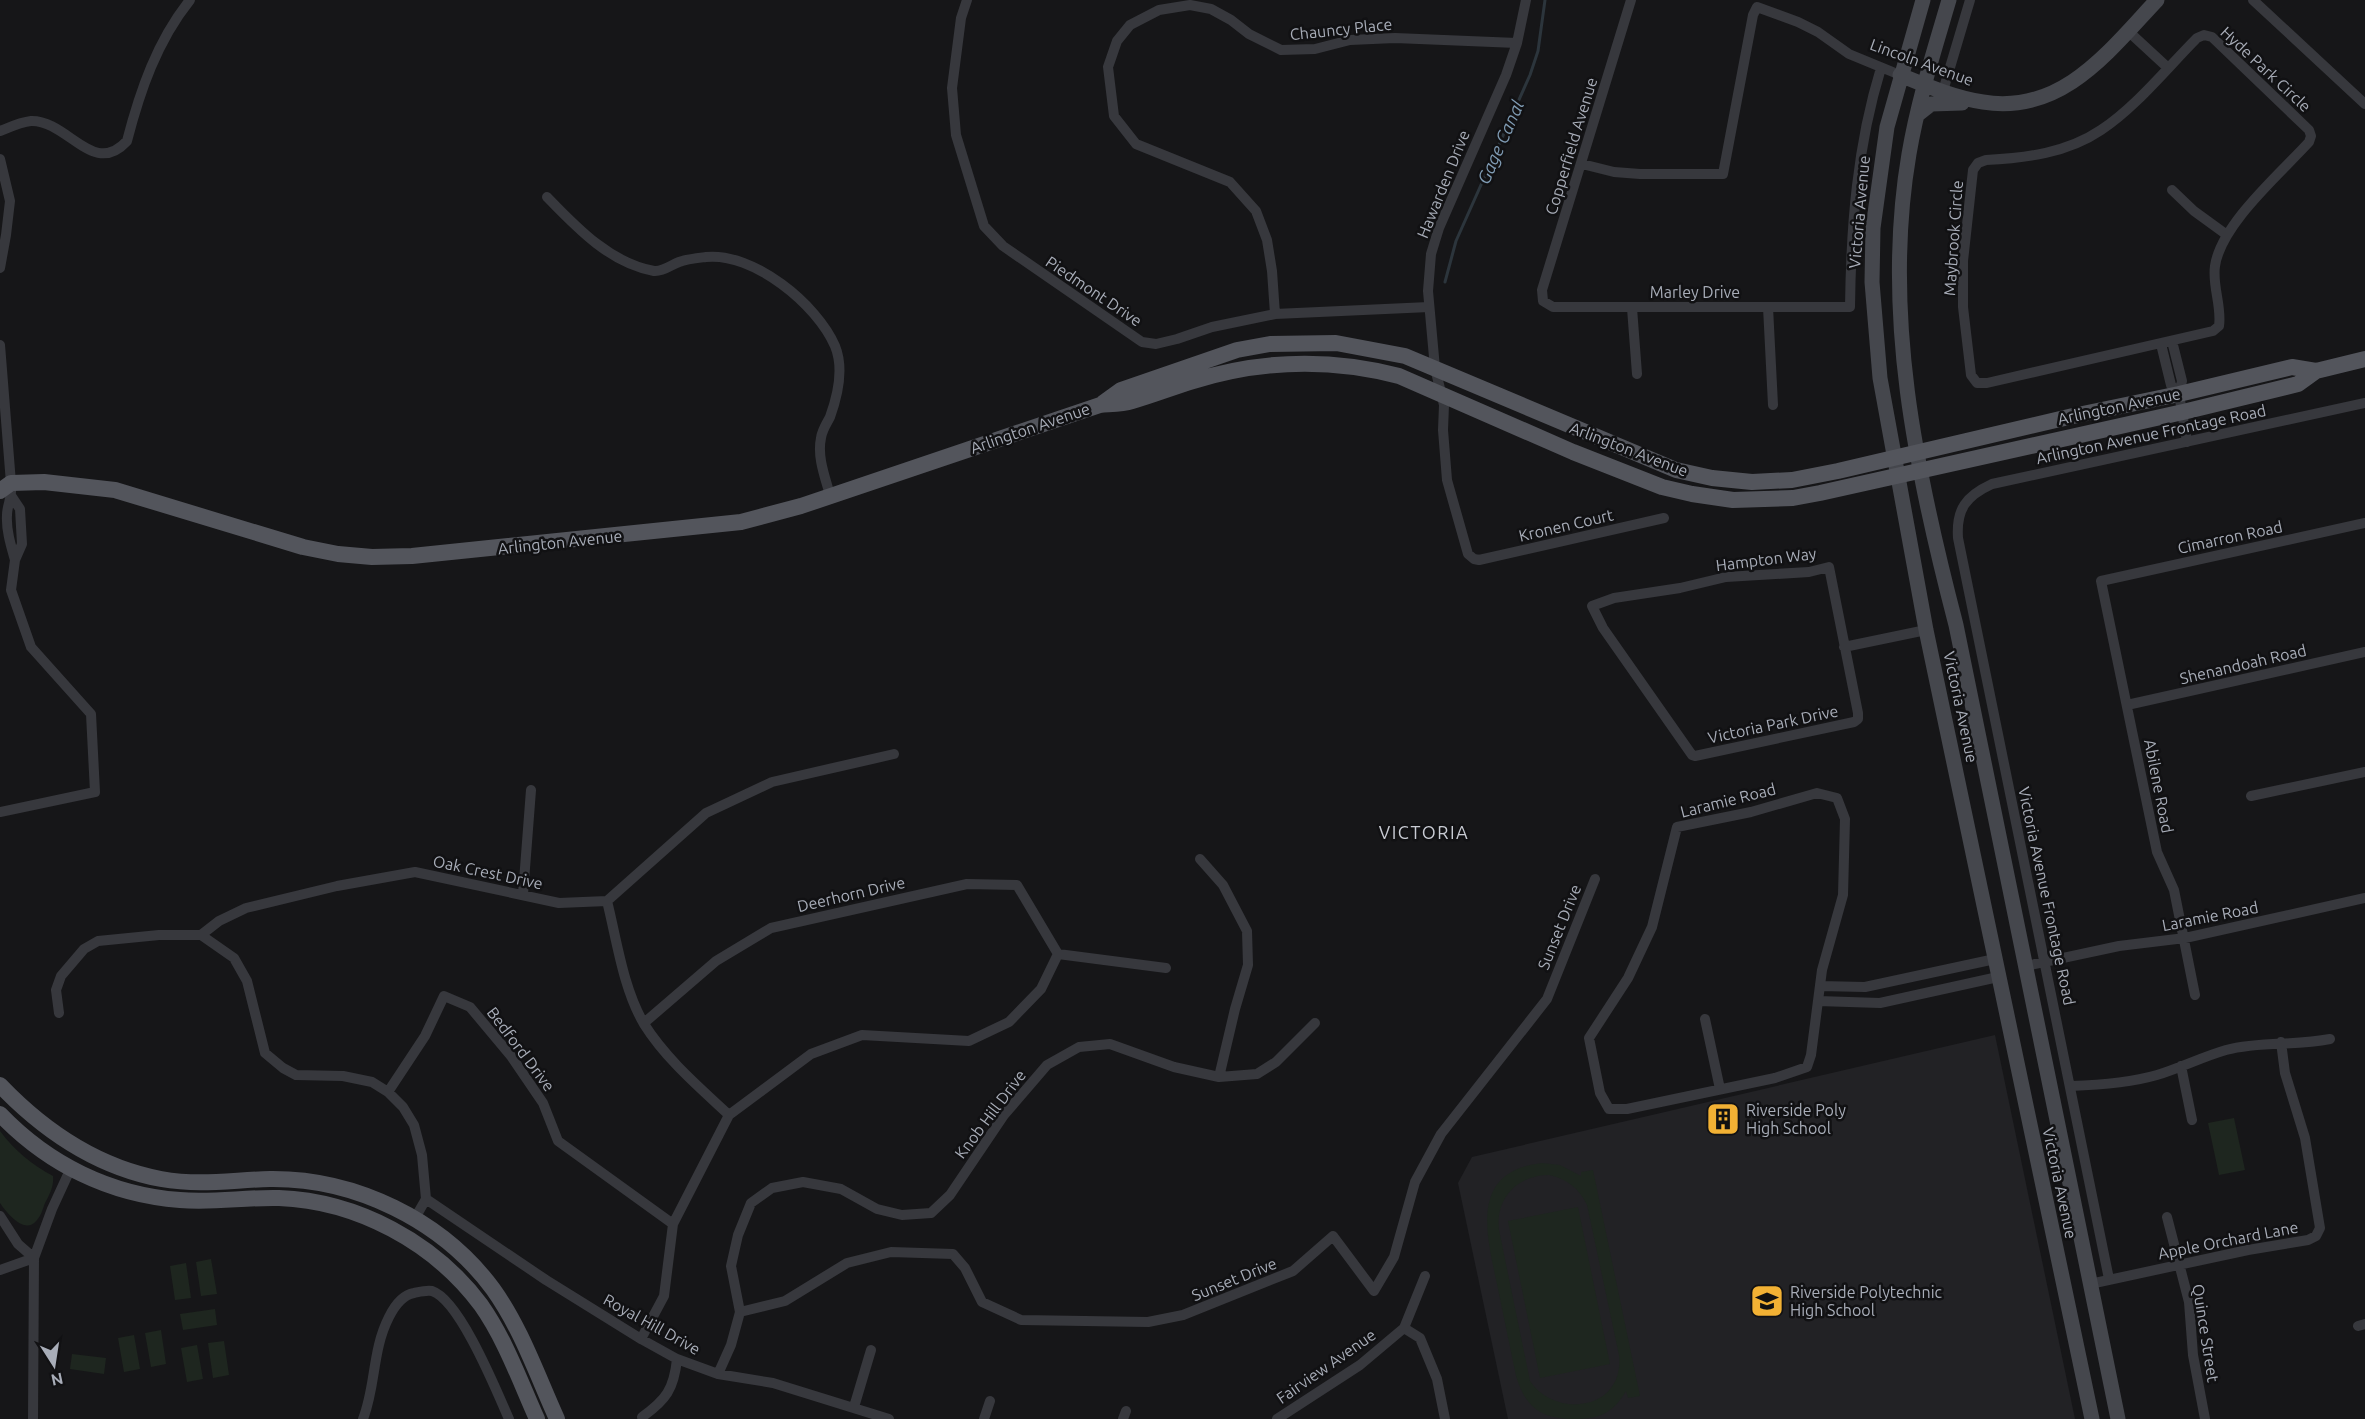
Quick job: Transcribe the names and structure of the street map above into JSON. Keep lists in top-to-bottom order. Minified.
{"streets":{"main road":["Lincoln Avenue","Victoria Avenue","Arlington Avenue"],"street":["Chauncy Place","Hyde Park Circle","Copperfield Avenue","Hawarden Drive","Maybrook Circle","Piedmont Drive","Marley Drive","Arlington Avenue Frontage Road","Kronen Court","Cimarron Road","Hampton Way","Shenandoah Road","Victoria Park Drive","Abilene Road","Laramie Road","Oak Crest Drive","Deerhorn Drive","Victoria Avenue Frontage Road","Sunset Drive","Bedford Drive","Knob Hill Drive","Apple Orchard Lane","Royal Hill Drive","Quince Street","Fairview Avenue"]},"crossings":[["Chauncy Place","Hawarden Drive"],["Chauncy Place","Piedmont Drive"],["Lincoln Avenue","Copperfield Avenue"],["Lincoln Avenue","Victoria Avenue"],["Lincoln Avenue","Marley Drive"],["Hyde Park Circle","Maybrook Circle"],["Copperfield Avenue","Marley Drive"],["Hawarden Drive","Piedmont Drive"],["Hawarden Drive","Arlington Avenue"],["Hawarden Drive","Kronen Court"],["Victoria Avenue","Arlington Avenue"],["Victoria Avenue","Laramie Road"],["Victoria Avenue","Apple Orchard Lane"],["Arlington Avenue Frontage Road","Victoria Avenue Frontage Road"],["Cimarron Road","Abilene Road"],["Hampton Way","Victoria Park Drive"],["Shenandoah Road","Abilene Road"],["Abilene Road","Laramie Road"],["Laramie Road","Victoria Avenue Frontage Road"],["Victoria Avenue Frontage Road","Apple Orchard Lane"],["Sunset Drive","Knob Hill Drive"],["Apple Orchard Lane","Quince Street"]],"districts":["VICTORIA"],"water":["Gage Canal"],"places":{"building":["Riverside Poly High School"],"school or university":["Riverside Polytechnic High School"]},"north":"bottom"}
